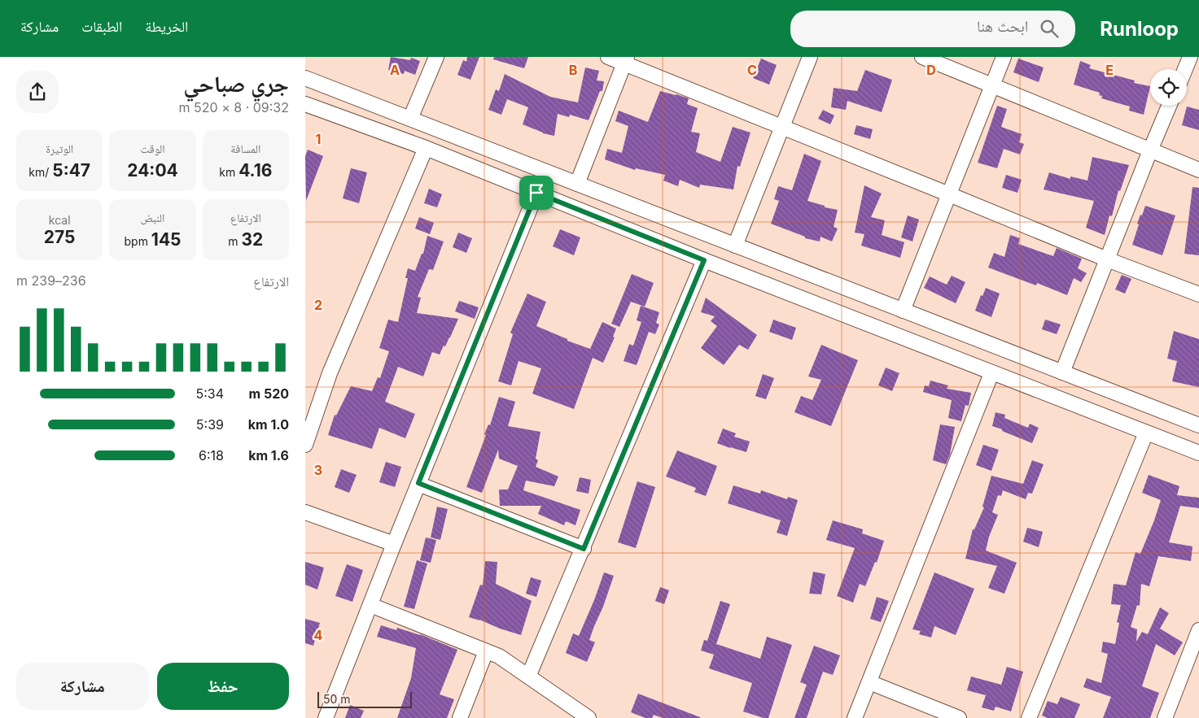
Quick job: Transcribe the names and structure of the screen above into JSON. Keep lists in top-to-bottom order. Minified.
{"scale_bar":"50 m","page":{"header":"Runloop","search":"ابحث هنا","nav":["الخريطة","الطبقات","مشاركة"],"heading":["جري صباحي","09:32 · 8 × 520 m"],"stats":[["المسافة","4.16 km"],["الوقت","24:04"],["الوتيرة","5:47 /km"],["الارتفاع","32 m"],["النبض","145 bpm"],["kcal","275"]],"chart":["الارتفاع","236–239 m"],"list":[{"name":"520 m","note":"5:34"},{"name":"1.0 km","note":"5:39"},{"name":"1.6 km","note":"6:18"}],"buttons":["حفظ","مشاركة"],"scale":"50 m"},"grid":{"columns":["A","B","C","D","E"],"rows":["1","2","3","4"]}}
